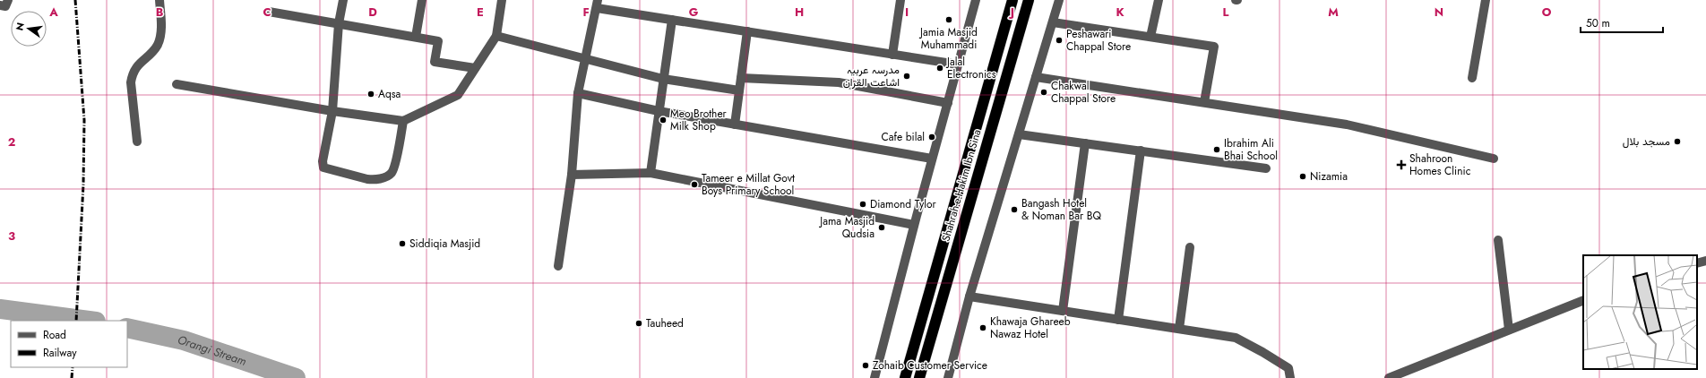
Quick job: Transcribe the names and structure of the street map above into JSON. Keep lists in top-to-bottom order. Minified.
{"streets":{"highway":["Shahrah-e-Hakim Ibn Sina"]},"water":["Orangi Stream"],"places":{"other":["Jamia Masjid Muhammadi","Peshawari Chappal Store","Jalal Electronics","مدرسہ عربیہ اشاعت القران","Chakwal Chappal Store","Aqsa","Meo Brother Milk Shop","Cafe bilal","مسجد بلال","Ibrahim Ali Bhai School","Nizamia","Tameer e Millat Govt Boys Primary School","Diamond Tylor","Bangash Hotel & Noman Bar BQ","Jama Masjid Qudsia","Siddiqia Masjid","Tauheed","Khawaja Ghareeb Nawaz Hotel","Zohaib Customer Service"],"health":["Shahroon Homes Clinic"]},"legend":["Road","Railway"],"scale_bar":"50 m","north":"left","grid":{"columns":["A","B","C","D","E","F","G","H","I","J","K","L","M","N","O"],"rows":["2","3"]}}
